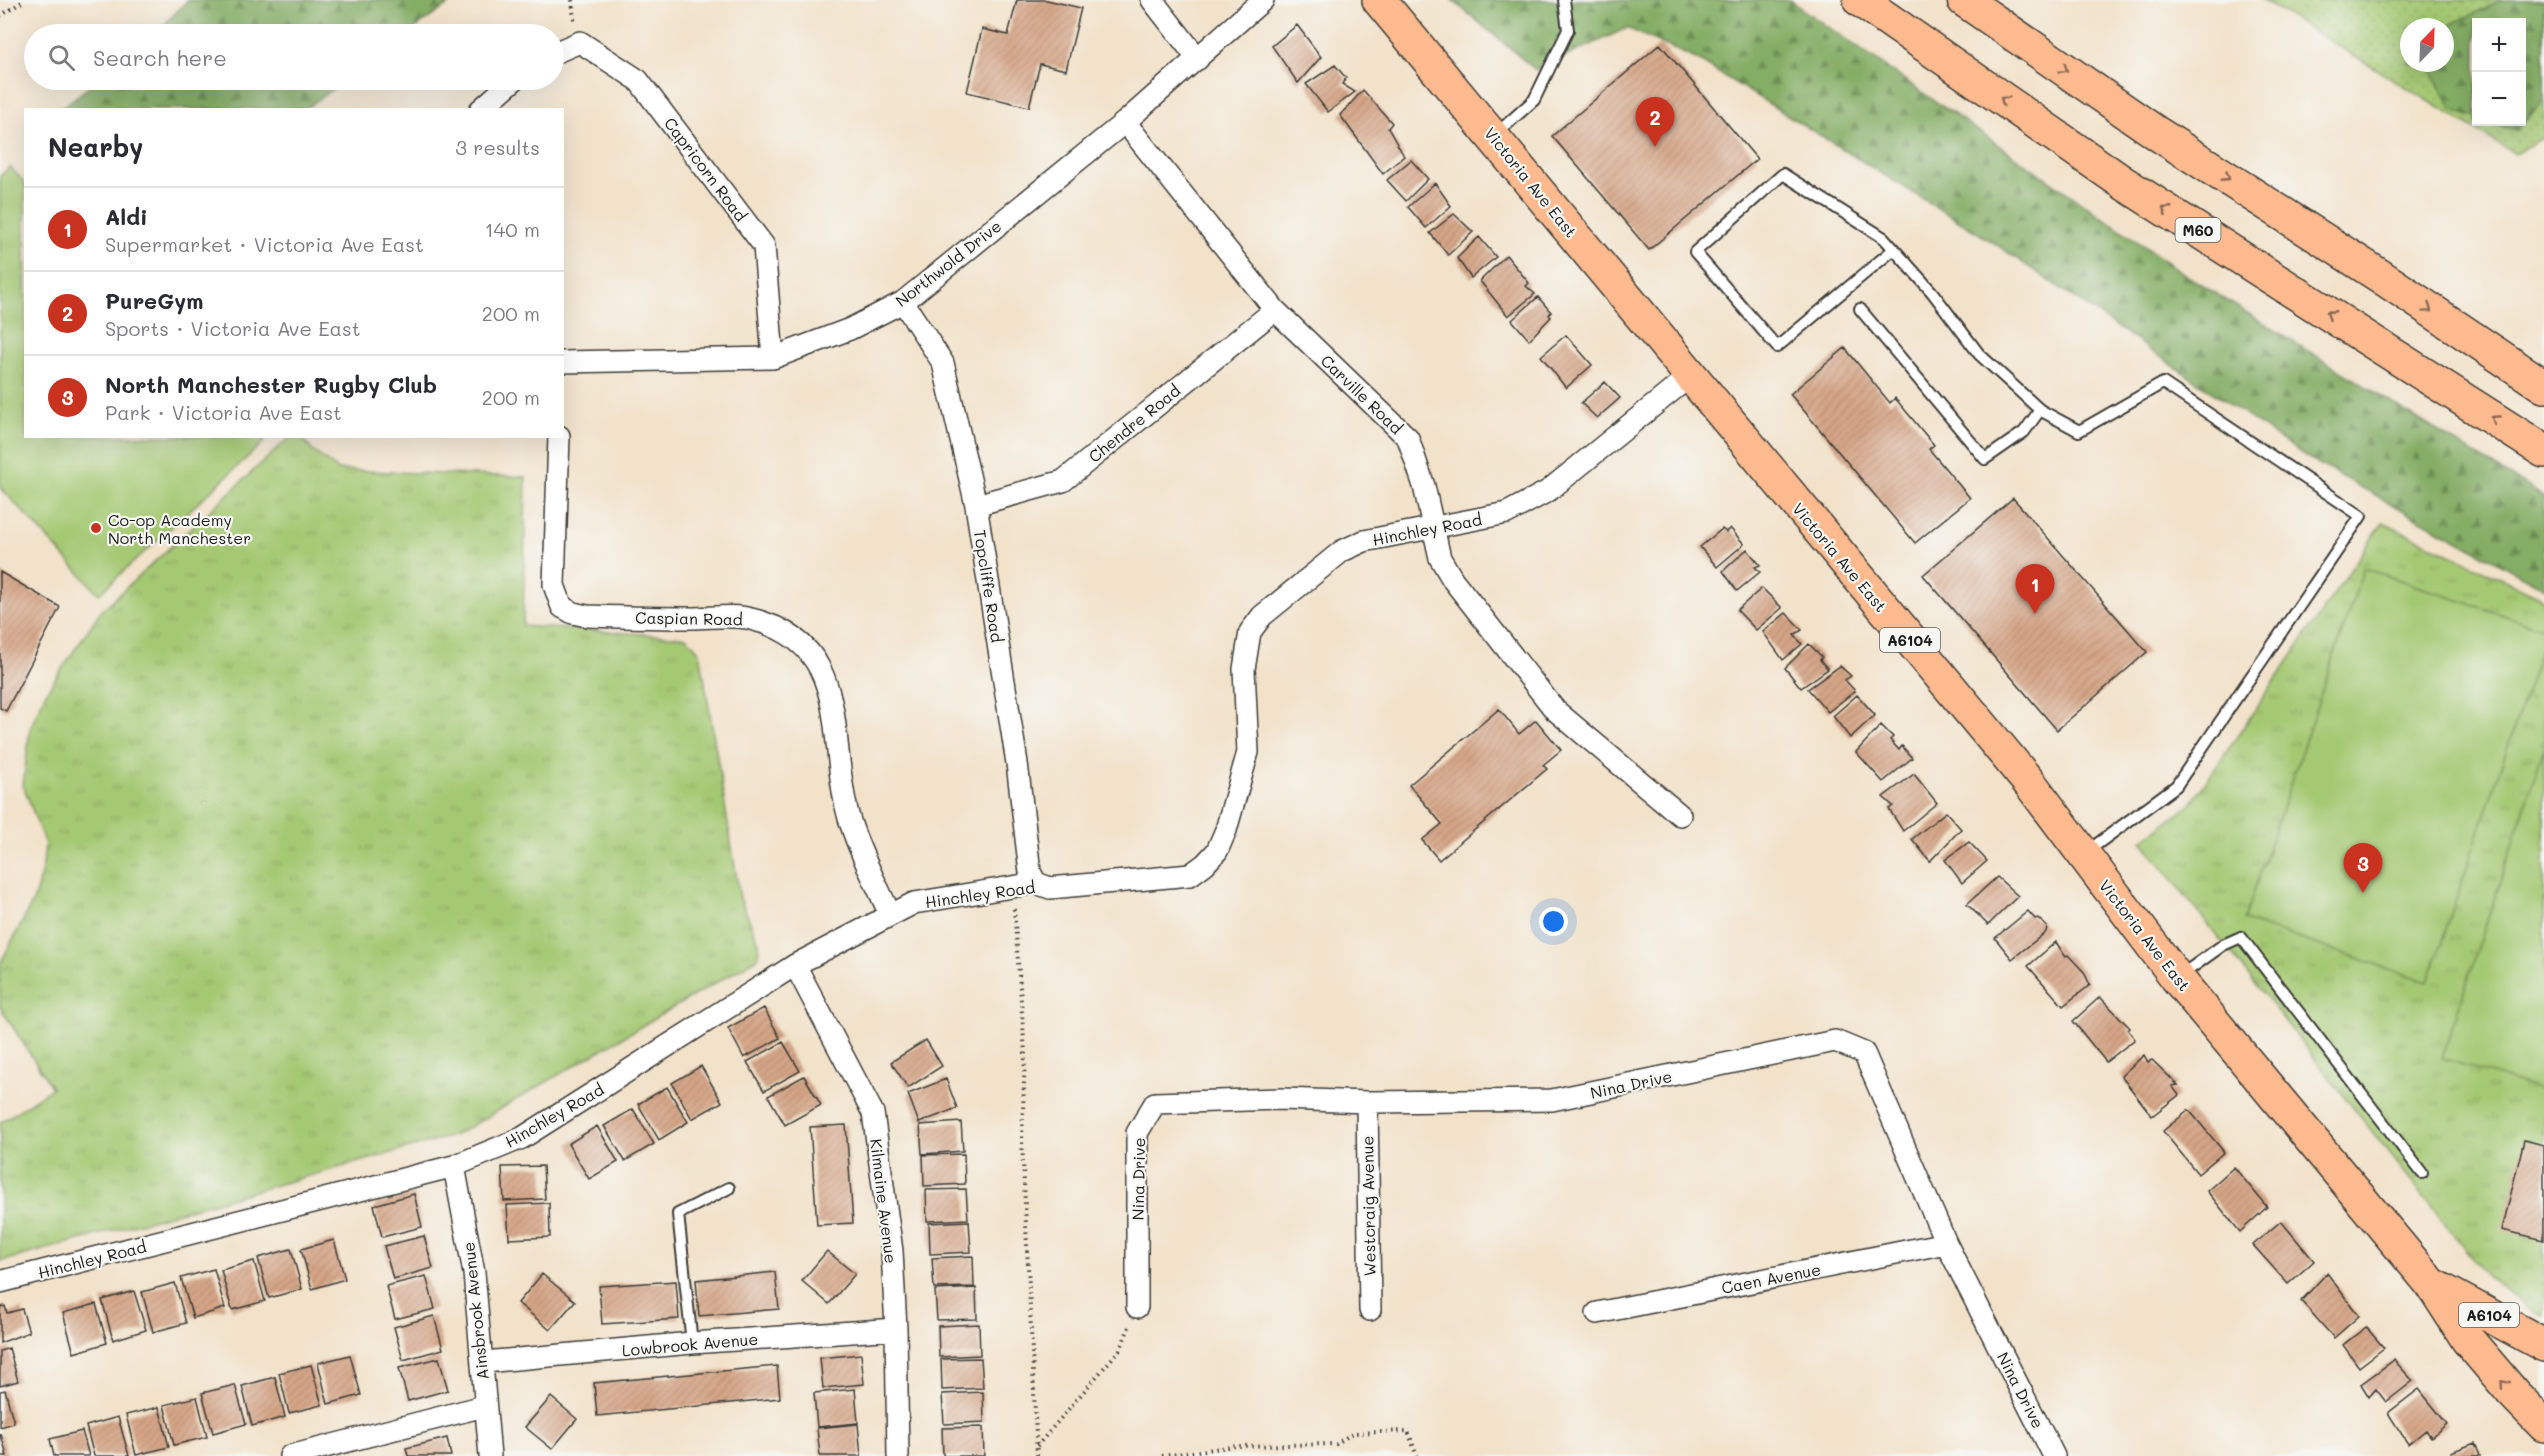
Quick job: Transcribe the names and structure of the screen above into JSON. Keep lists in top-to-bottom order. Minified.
{"streets":{"main road":["Victoria Ave East","M60","A6104"],"street":["Capricorn Road","Northwold Drive","Carville Road","Chendre Road","Hinchley Road","Topcliffe Road","Caspian Road","Nina Drive","Kilmaine Avenue","Westcraig Avenue","Caen Avenue","Ainsbrook Avenue","Lowbrook Avenue"]},"crossings":[["Capricorn Road","Northwold Drive"],["Victoria Ave East","Hinchley Road"],["Victoria Ave East","A6104"],["Northwold Drive","Carville Road"],["Northwold Drive","Topcliffe Road"],["Carville Road","Chendre Road"],["Carville Road","Hinchley Road"],["Chendre Road","Topcliffe Road"],["Hinchley Road","Topcliffe Road"],["Hinchley Road","Caspian Road"],["Hinchley Road","Kilmaine Avenue"],["Hinchley Road","Ainsbrook Avenue"],["Nina Drive","Westcraig Avenue"],["Nina Drive","Caen Avenue"],["Kilmaine Avenue","Lowbrook Avenue"],["Ainsbrook Avenue","Lowbrook Avenue"]],"places":["Co-op Academy North Manchester"],"north":"top right","page":{"map_buttons":["+","−"],"search":"Search here","pins":["2","1","3"],"heading":["Nearby","3 results"],"list":[{"mark":"1","name":"Aldi","note":"Supermarket · Victoria Ave East","value":"140 m"},{"mark":"2","name":"PureGym","note":"Sports · Victoria Ave East","value":"200 m"},{"mark":"3","name":"North Manchester Rugby Club","note":"Park · Victoria Ave East","value":"200 m"}]}}
